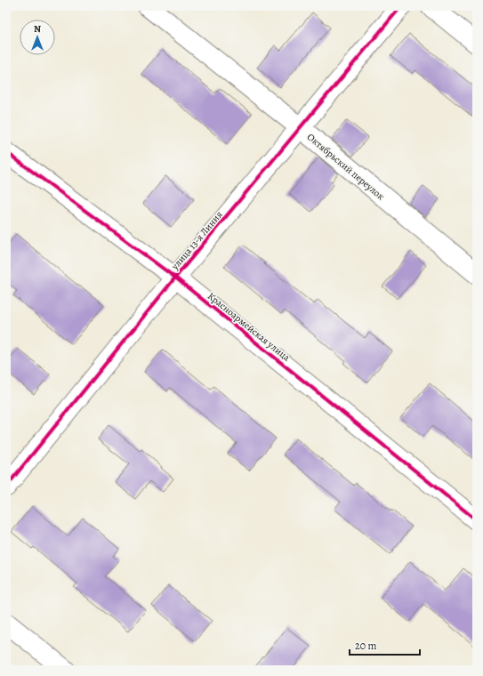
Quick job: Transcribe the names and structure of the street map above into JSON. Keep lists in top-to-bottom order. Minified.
{"streets":{"street":["Октябрьский переулок","улица 13-я Линия","Красноармейская улица"]},"crossings":[["Октябрьский переулок","улица 13-я Линия"],["улица 13-я Линия","Красноармейская улица"]],"scale_bar":"20 m","north":"top"}
